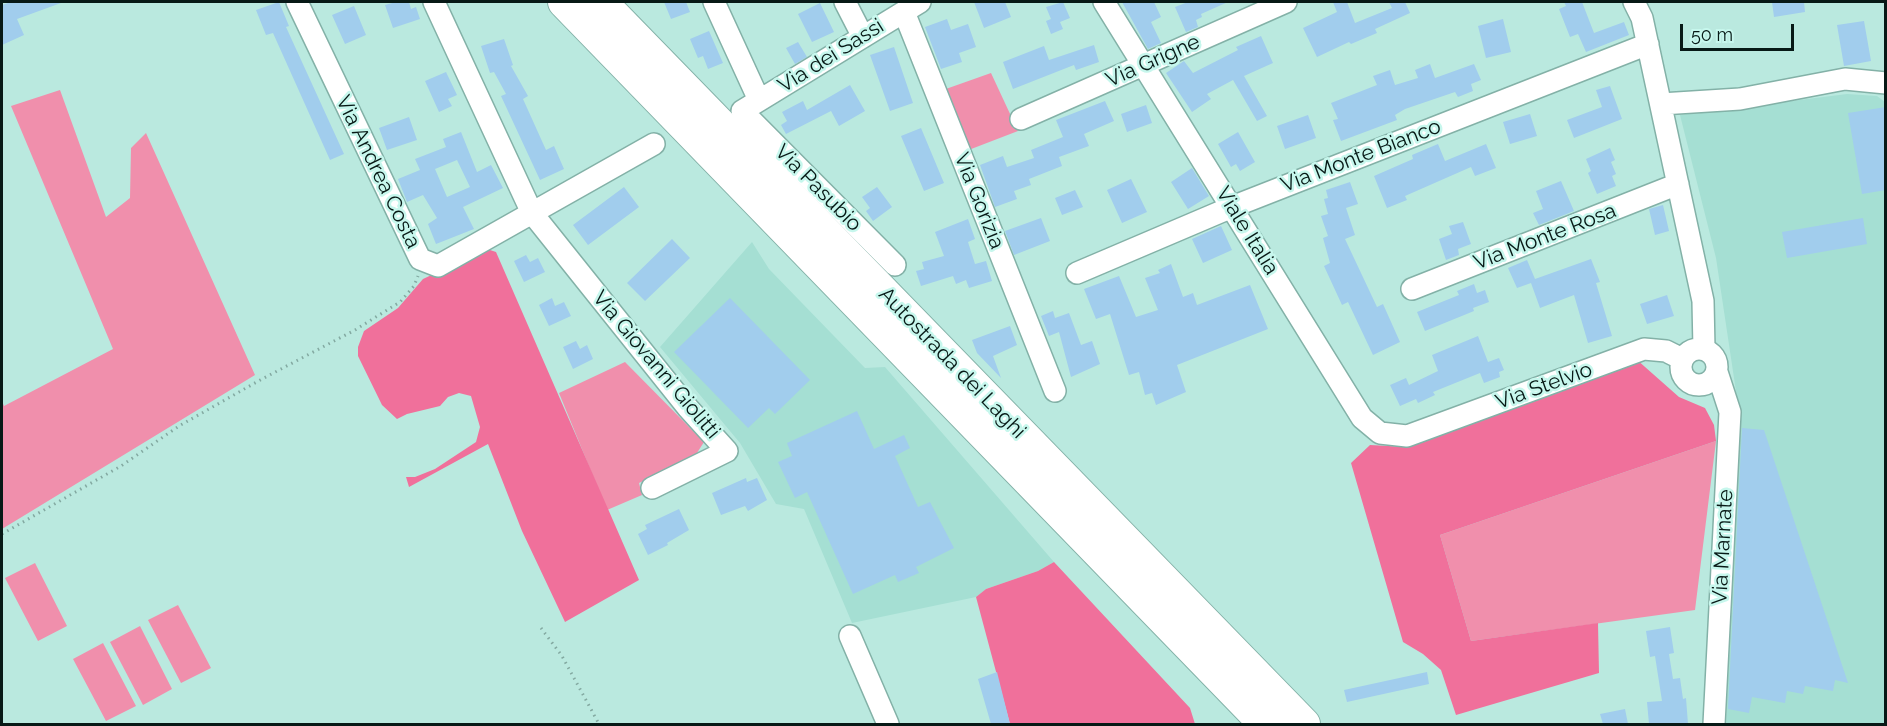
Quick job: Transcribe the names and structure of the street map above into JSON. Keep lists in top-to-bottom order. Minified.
{"streets":{"highway":["Autostrada dei Laghi"],"street":["Via dei Sassi","Via Grigne","Via Monte Bianco","Via Andrea Costa","Via Pasubio","Via Gorizia","Viale Italia","Via Monte Rosa","Via Giovanni Giolitti","Via Stelvio","Via Marnate"]},"crossings":[["Via dei Sassi","Via Pasubio"],["Via dei Sassi","Via Gorizia"],["Via Grigne","Viale Italia"],["Via Monte Bianco","Viale Italia"],["Via Monte Bianco","Via Marnate"],["Via Andrea Costa","Via Giovanni Giolitti"],["Viale Italia","Via Stelvio"],["Via Monte Rosa","Via Marnate"],["Via Stelvio","Via Marnate"]],"scale_bar":"50 m"}
